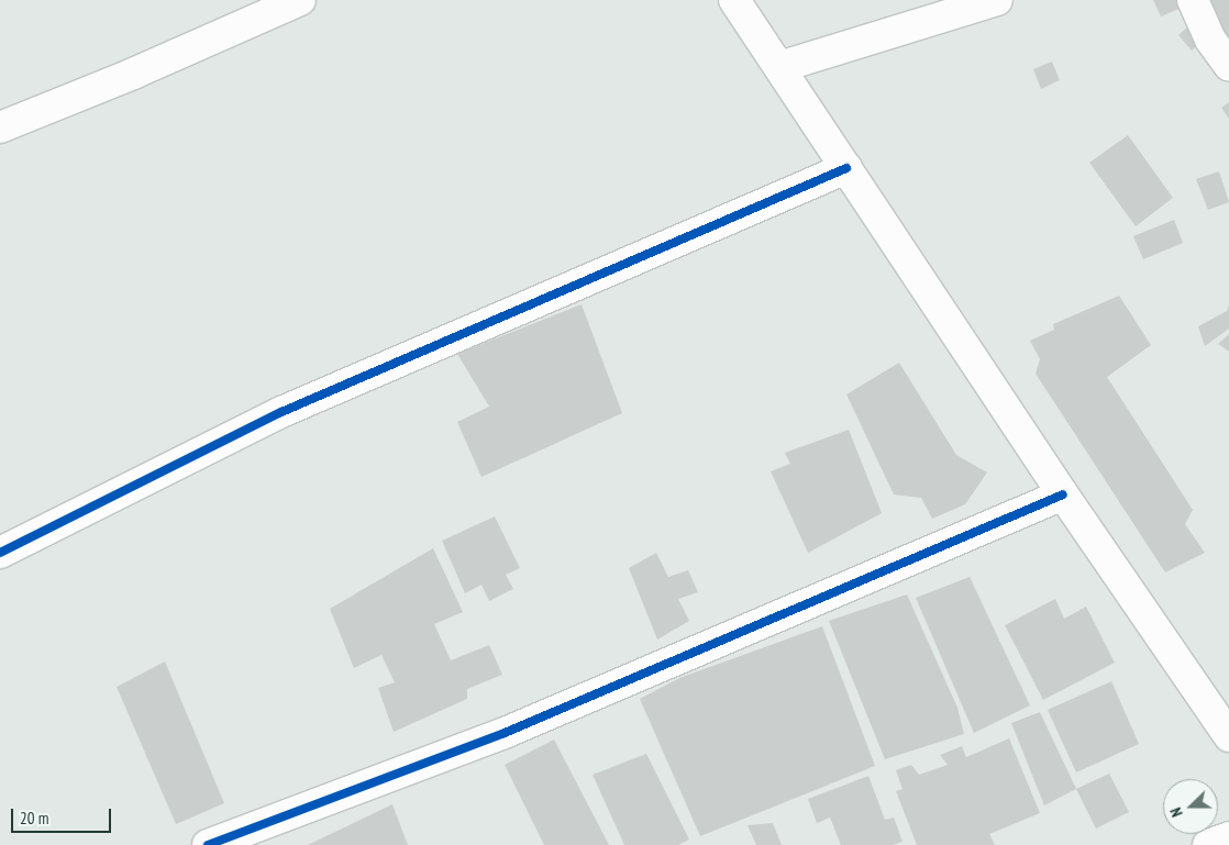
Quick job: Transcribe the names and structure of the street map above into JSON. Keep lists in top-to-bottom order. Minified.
{"scale_bar":"20 m","north":"left"}
